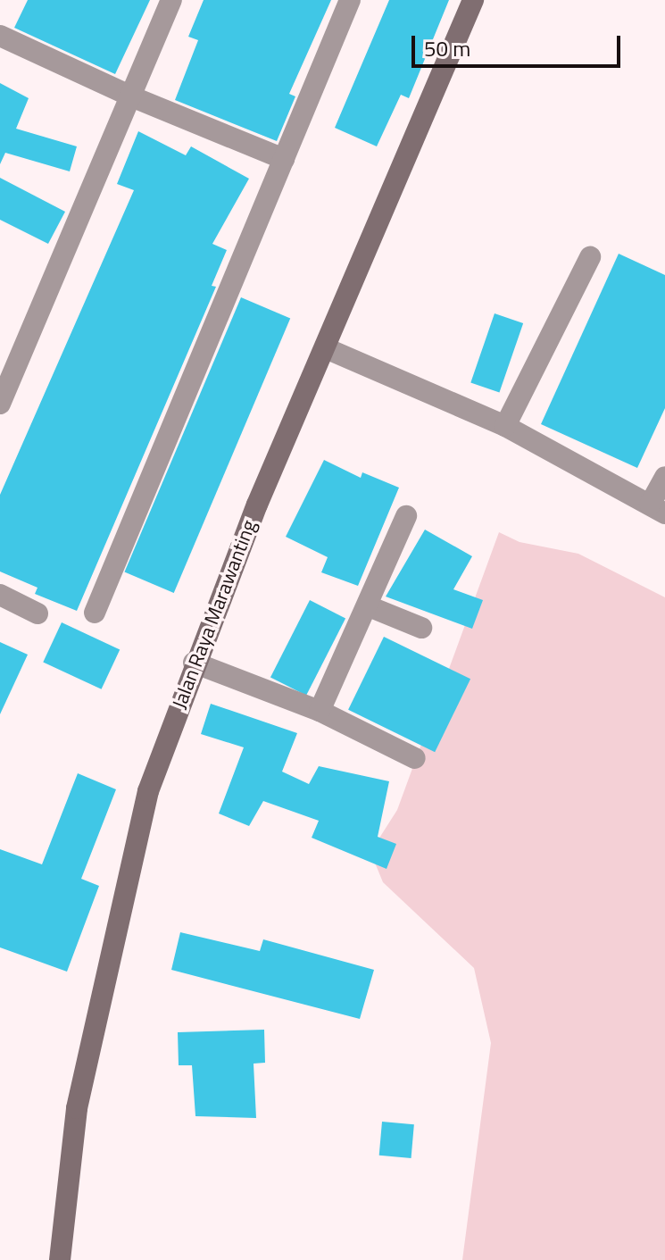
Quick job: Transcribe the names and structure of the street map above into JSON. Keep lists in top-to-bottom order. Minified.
{"streets":{"street":["Jalan Raya Marawanting"]},"scale_bar":"50 m"}
